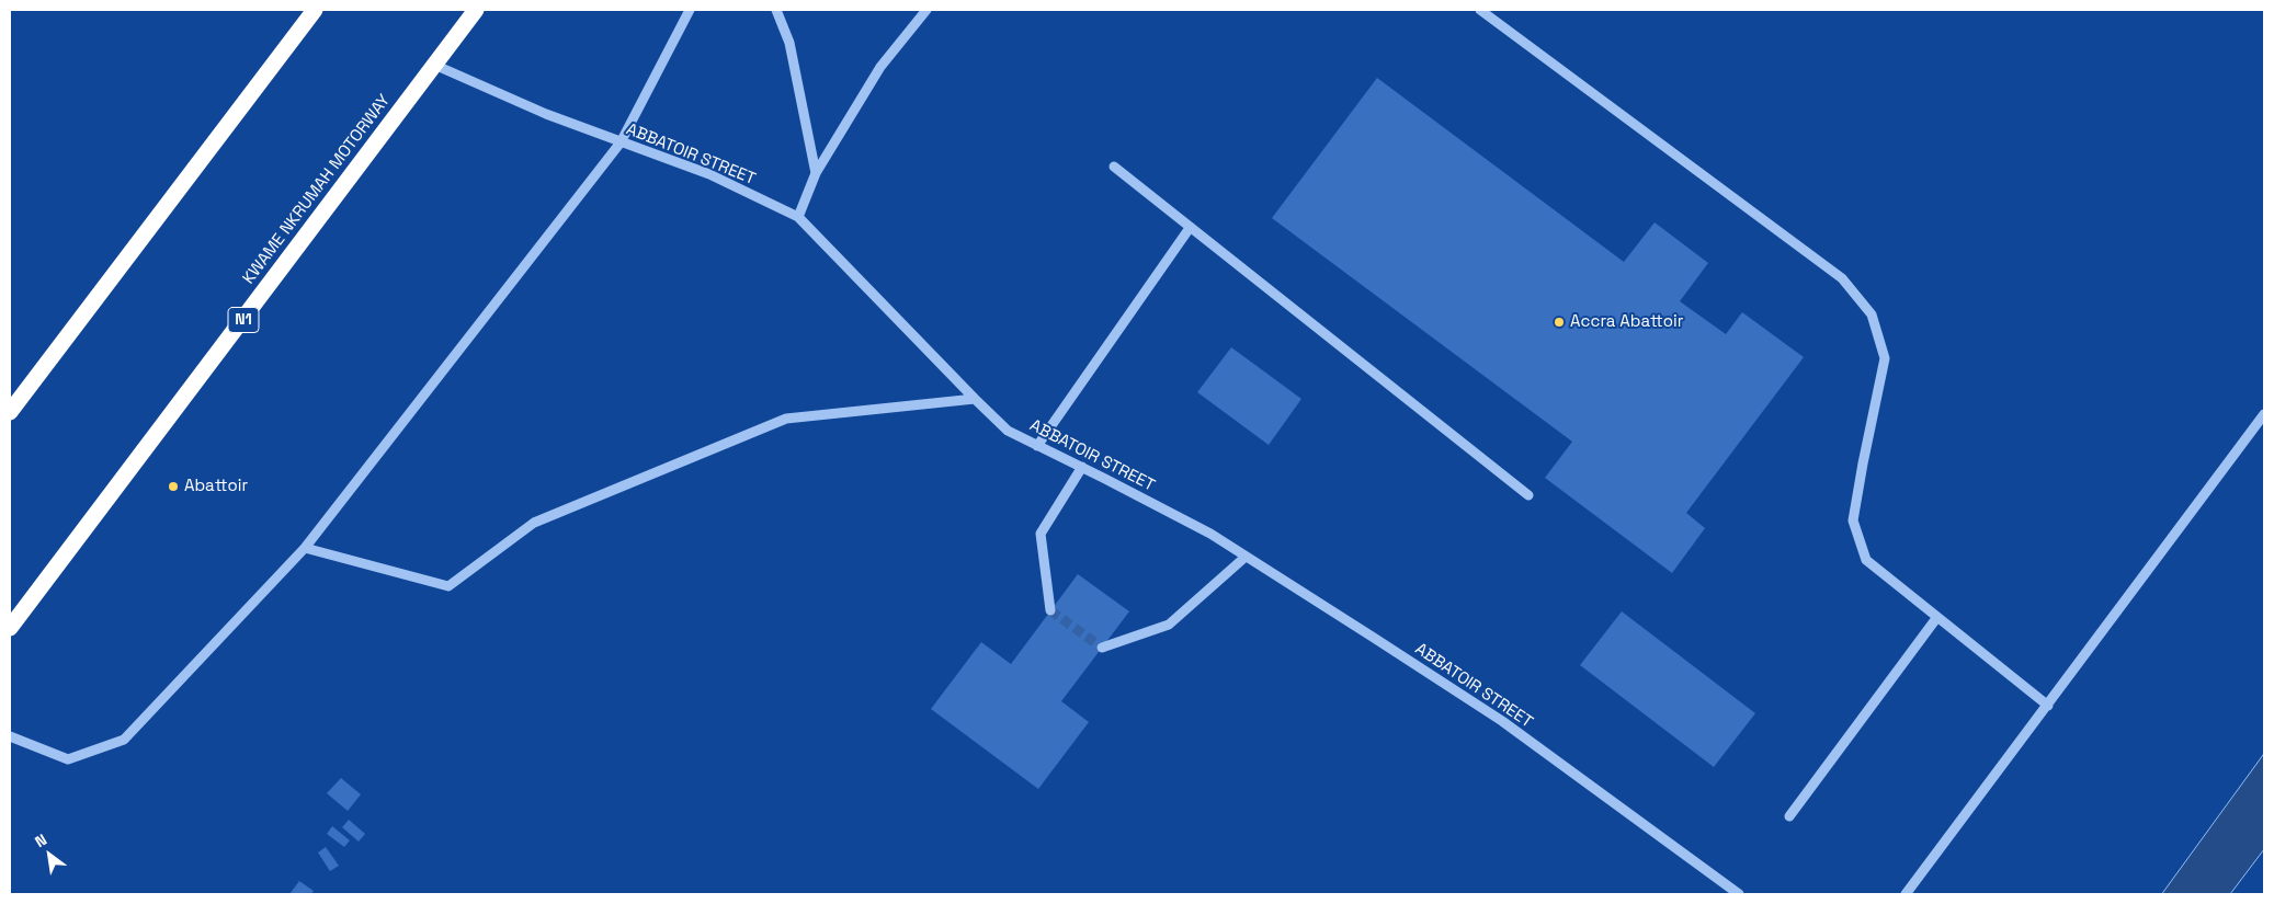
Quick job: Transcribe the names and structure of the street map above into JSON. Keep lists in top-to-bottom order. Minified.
{"streets":{"highway":["KWAME NKRUMAH MOTORWAY","N1"],"street":["ABBATOIR STREET"]},"crossings":[["ABBATOIR STREET","KWAME NKRUMAH MOTORWAY"]],"places":["Accra Abattoir","Abattoir"],"north":"top left"}
